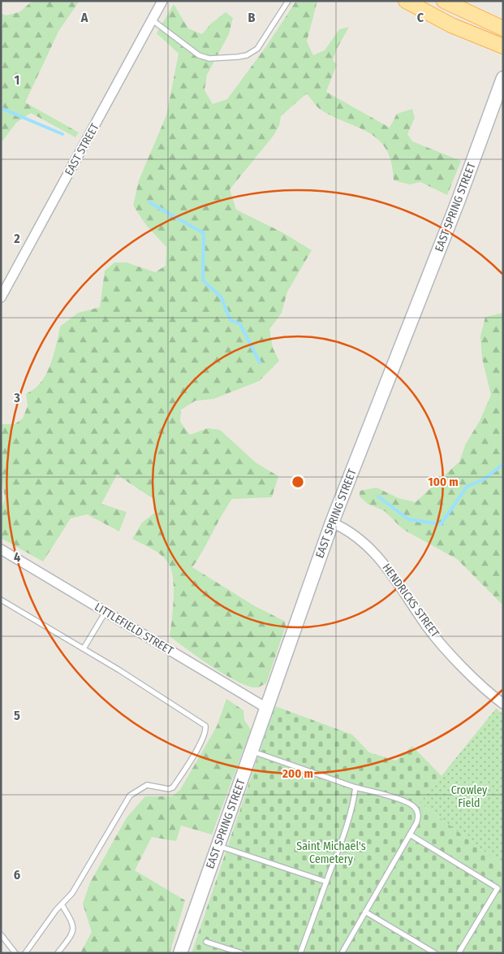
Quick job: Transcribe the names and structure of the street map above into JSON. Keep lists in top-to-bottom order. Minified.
{"streets":{"main road":["EAST SPRING STREET"],"street":["EAST STREET","HENDRICKS STREET","LITTLEFIELD STREET"]},"crossings":[["EAST SPRING STREET","HENDRICKS STREET"],["EAST SPRING STREET","LITTLEFIELD STREET"]],"parks":["Crowley Field","Saint Michael's Cemetery"],"grid":{"columns":["A","B","C"],"rows":["1","2","3","4","5","6"]},"rings":["100 m","200 m"]}
